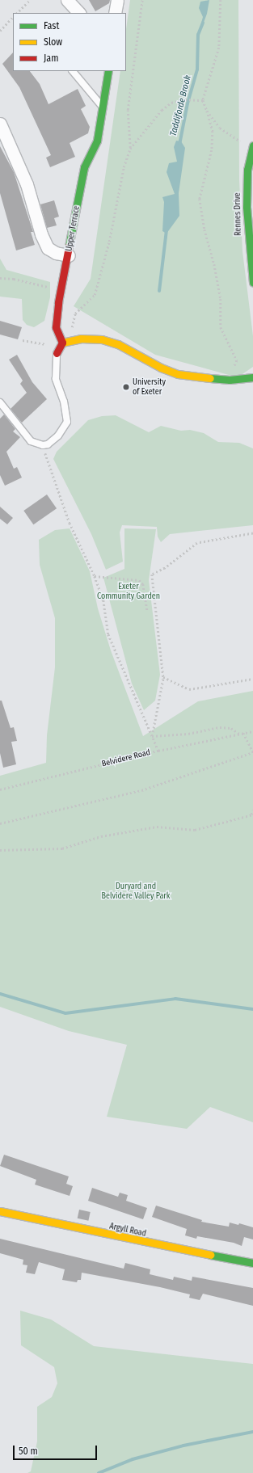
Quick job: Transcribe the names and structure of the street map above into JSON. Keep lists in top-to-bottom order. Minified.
{"streets":{"street":["Rennes Drive","Upper Terrace","Argyll Road"],"path":["Belvidere Road"]},"water":["Taddiforde Brook"],"parks":["Exeter Community Garden","Duryard and Belvidere Valley Park"],"places":["University of Exeter"],"legend":["Fast","Slow","Jam"],"scale_bar":"50 m"}
